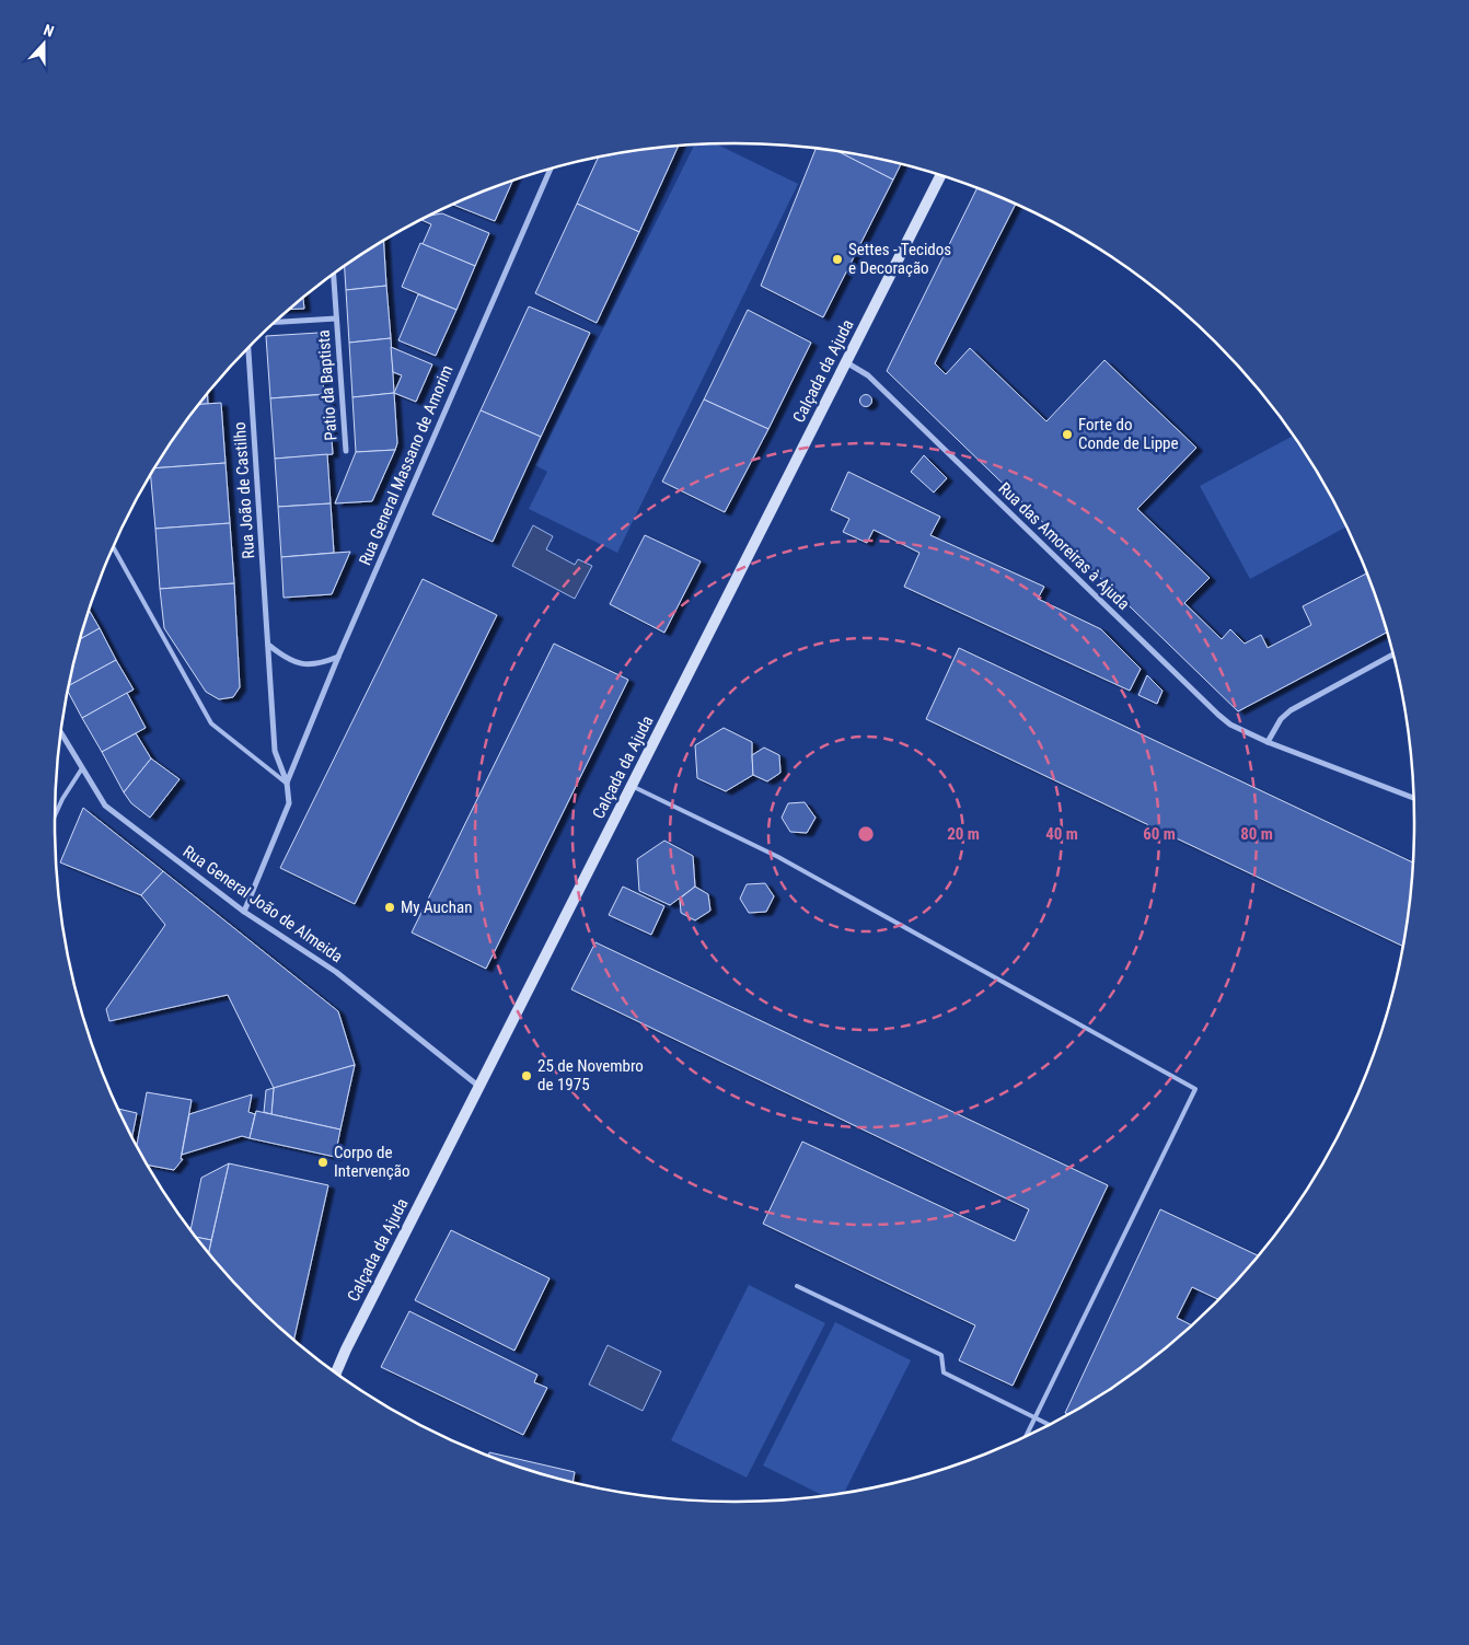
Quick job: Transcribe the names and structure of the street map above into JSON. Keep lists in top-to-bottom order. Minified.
{"streets":{"street":["Calçada da Ajuda","Patio da Baptista","Rua General Massano de Amorim","Rua João de Castilho","Rua das Amoreiras à Ajuda","Rua General João de Almeida"]},"crossings":[["Calçada da Ajuda","Rua das Amoreiras à Ajuda"],["Calçada da Ajuda","Rua General João de Almeida"],["Rua General Massano de Amorim","Rua João de Castilho"],["Rua João de Castilho","Rua General João de Almeida"]],"places":["Settes - Tecidos e Decoração","Forte do Conde de Lippe","My Auchan","25 de Novembro de 1975","Corpo de Intervenção"],"north":"top","rings":["20 m","40 m","60 m","80 m"]}
